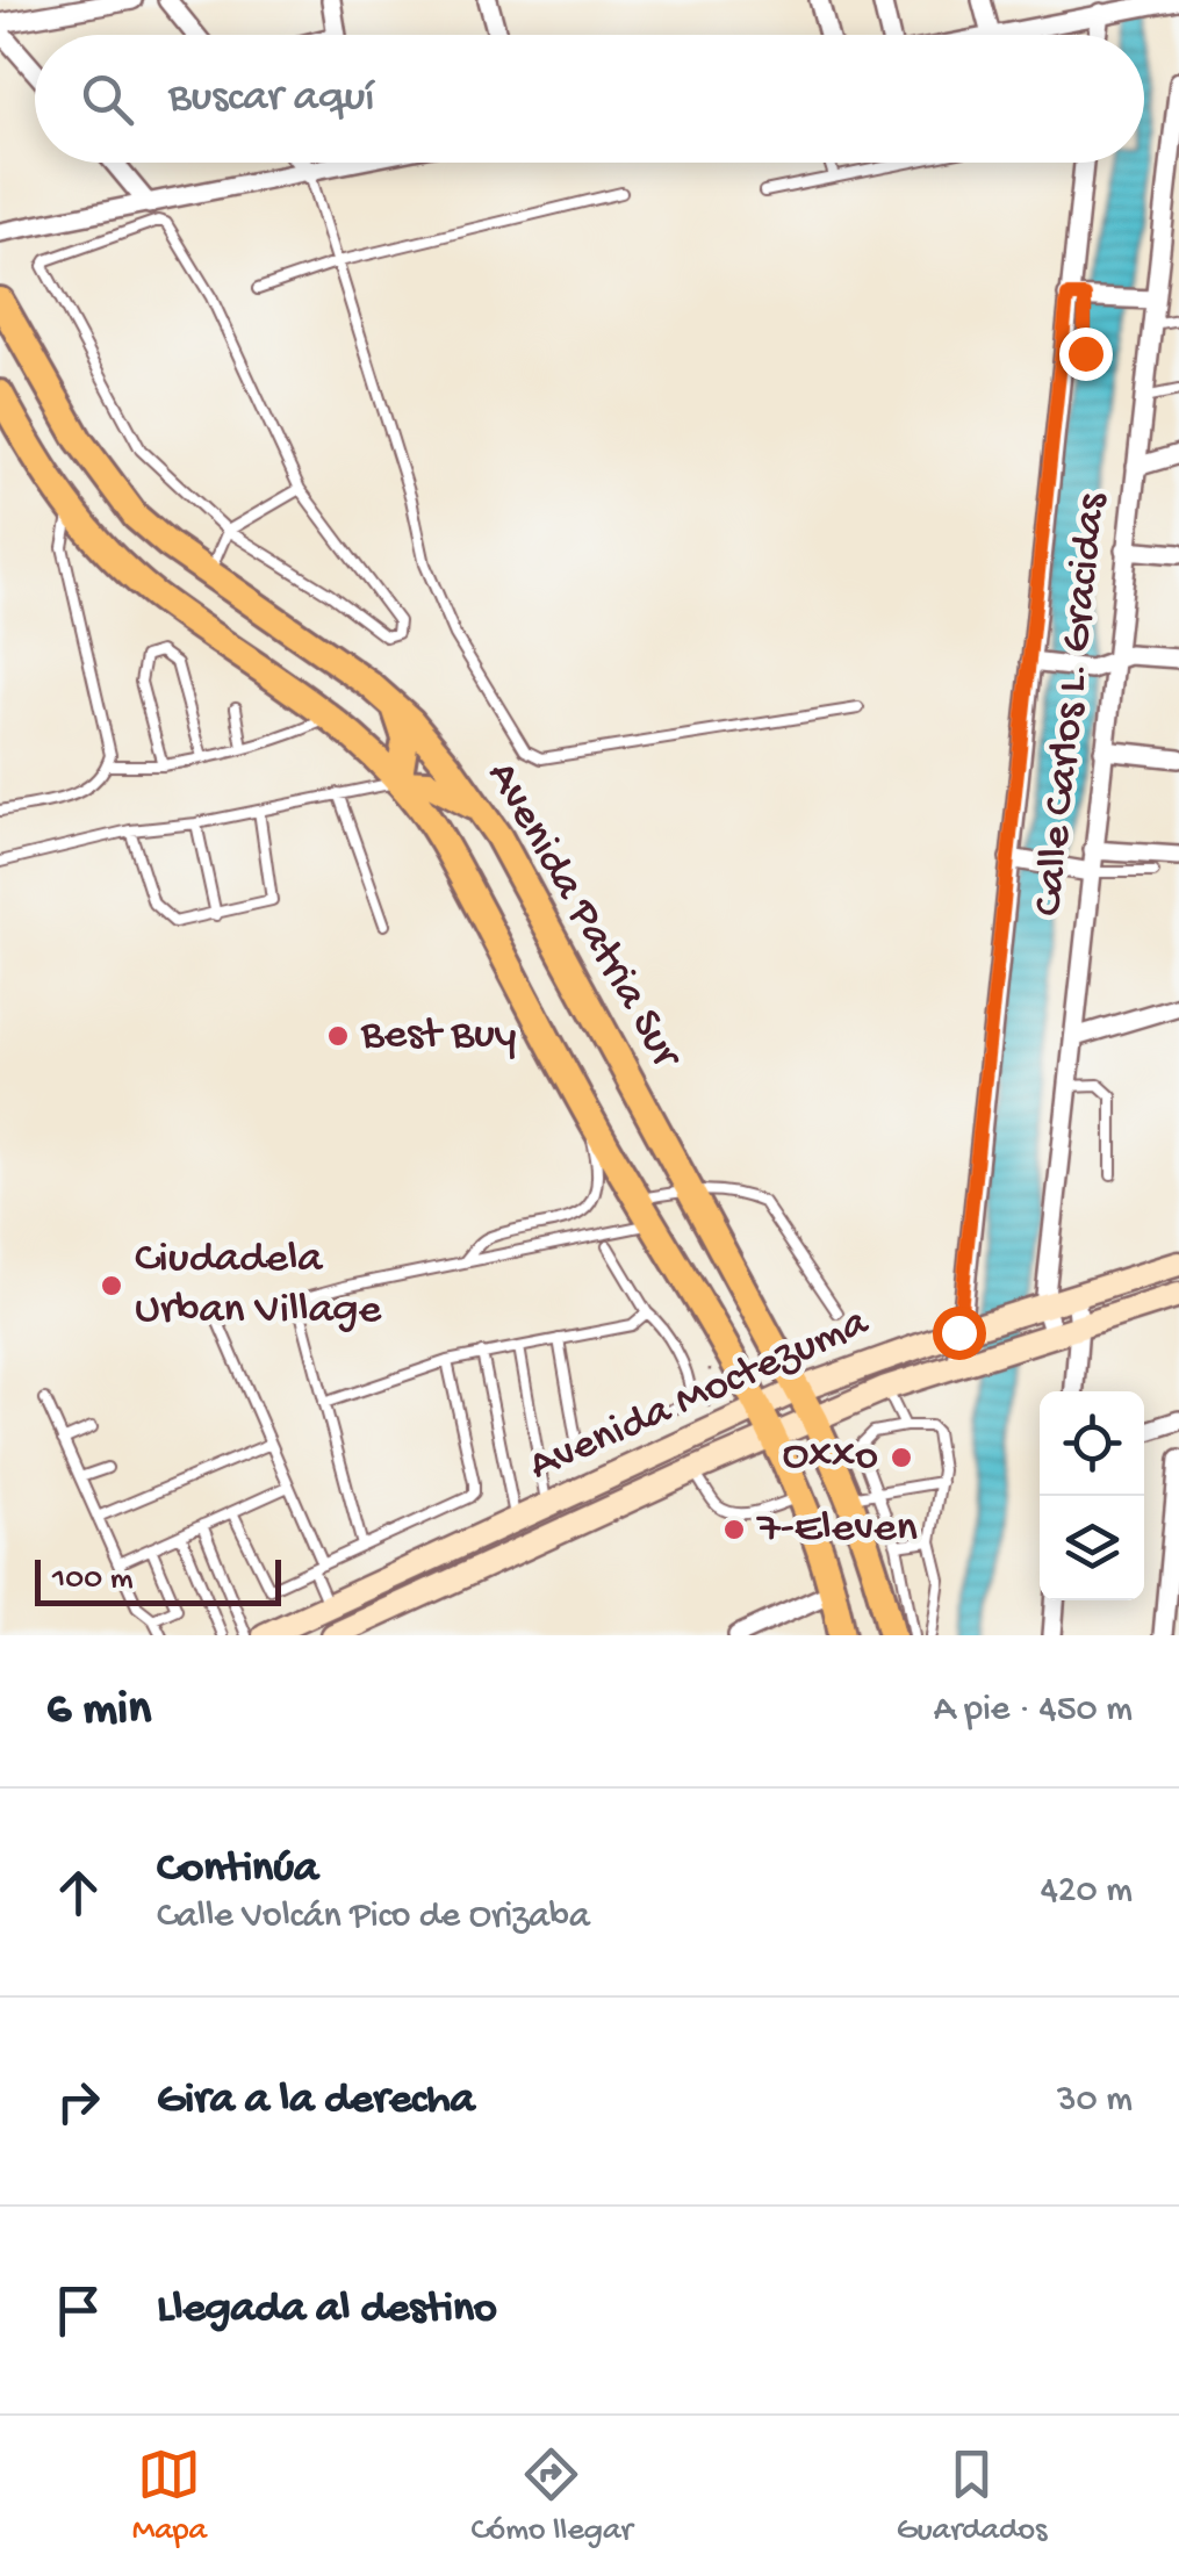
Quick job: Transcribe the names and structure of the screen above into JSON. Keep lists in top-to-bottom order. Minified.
{"streets":{"main road":["Avenida Patria Sur"],"street":["Calle Carlos L. Gracidas","Avenida Moctezuma"]},"crossings":[["Calle Carlos L. Gracidas","Avenida Moctezuma"],["Avenida Patria Sur","Avenida Moctezuma"]],"places":["Best Buy","Ciudadela Urban Village","Oxxo","7-Eleven"],"scale_bar":"100 m","page":{"search":"Buscar aquí","scale":"100 m","heading":["6 min","A pie · 450 m"],"list":[["Continúa","Calle Volcán Pico de Orizaba","420 m"],["Gira a la derecha","30 m"],"Llegada al destino"],"nav":["Mapa","Cómo llegar","Guardados"]}}
